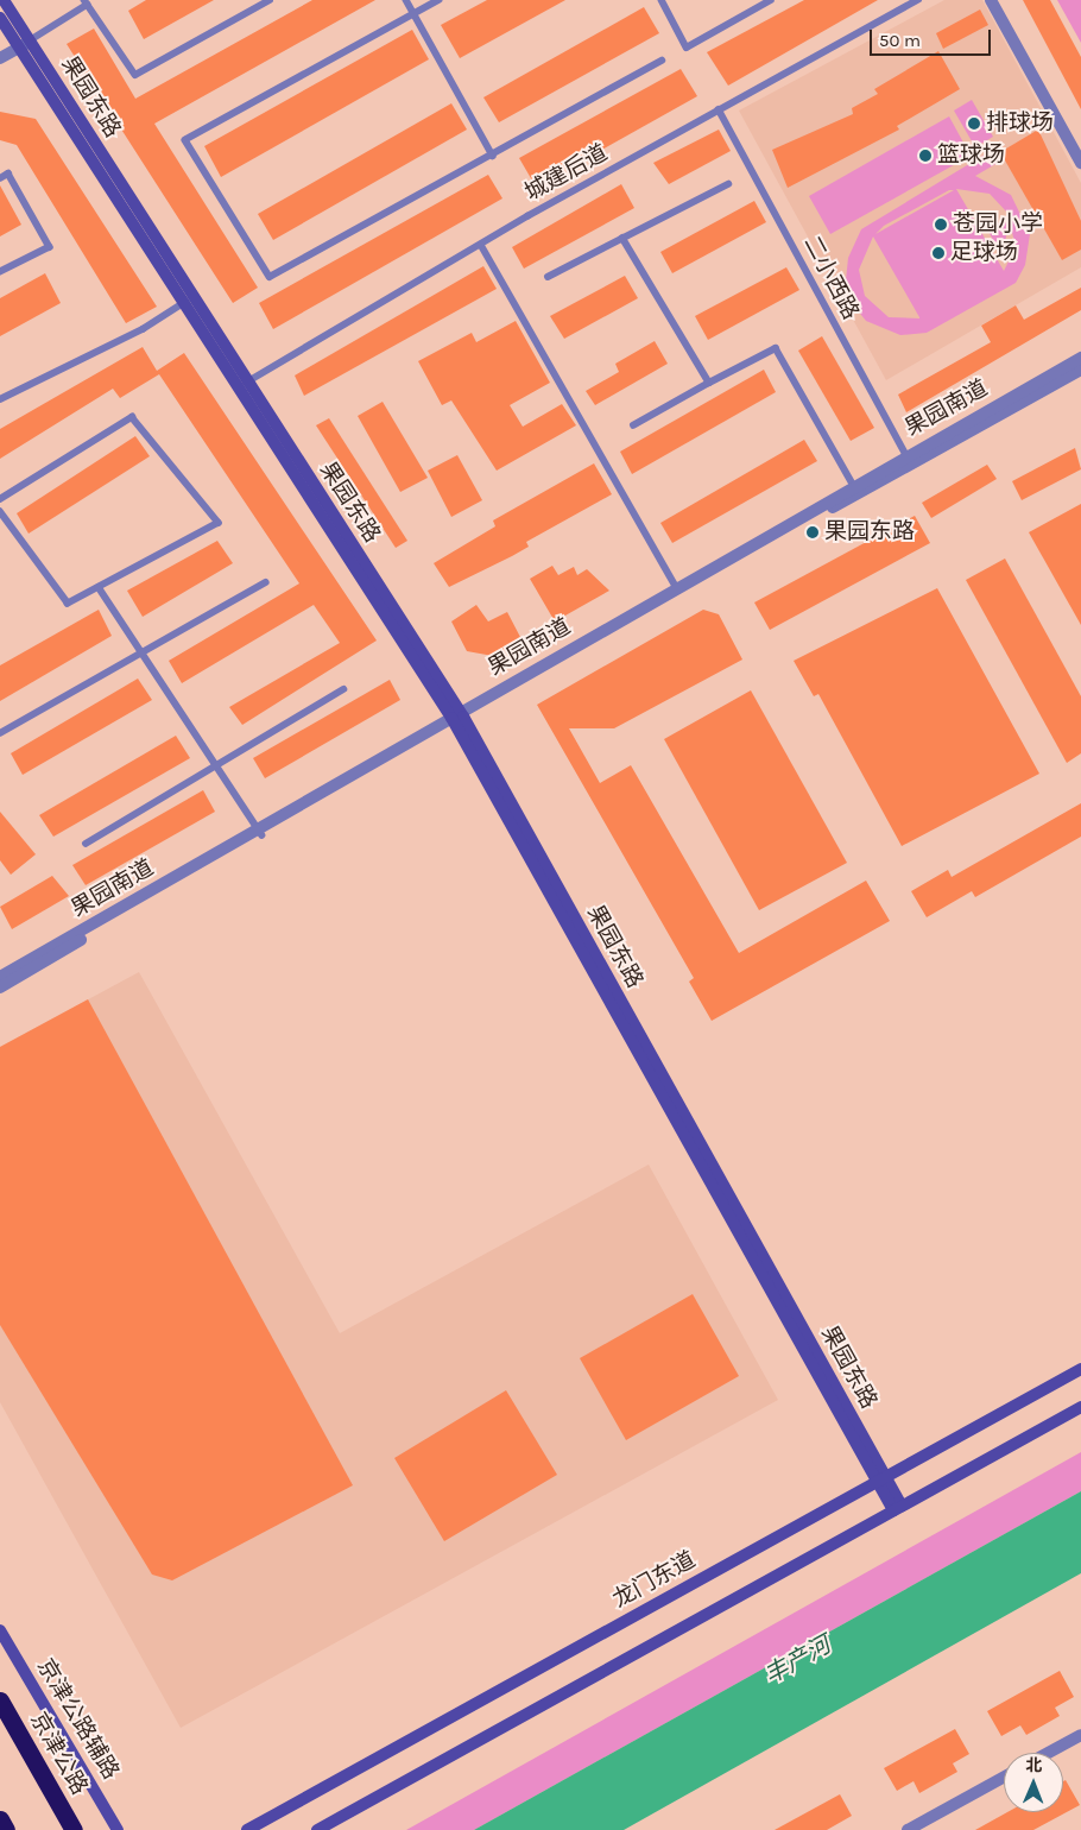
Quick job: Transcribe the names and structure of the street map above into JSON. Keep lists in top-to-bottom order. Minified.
{"streets":{"highway":["京津公路"],"main road":["果园东路","龙门东道","京津公路辅路"],"street":["果园南道"],"lane":["城建后道","二小西路"]},"crossings":[["果园东路","城建后道"],["果园东路","果园南道"],["果园东路","龙门东道"],["城建后道","二小西路"],["二小西路","果园南道"]],"water":["丰产河"],"places":["排球场","篮球场","苍园小学","足球场","果园东路"],"scale_bar":"50 m","north":"top"}
